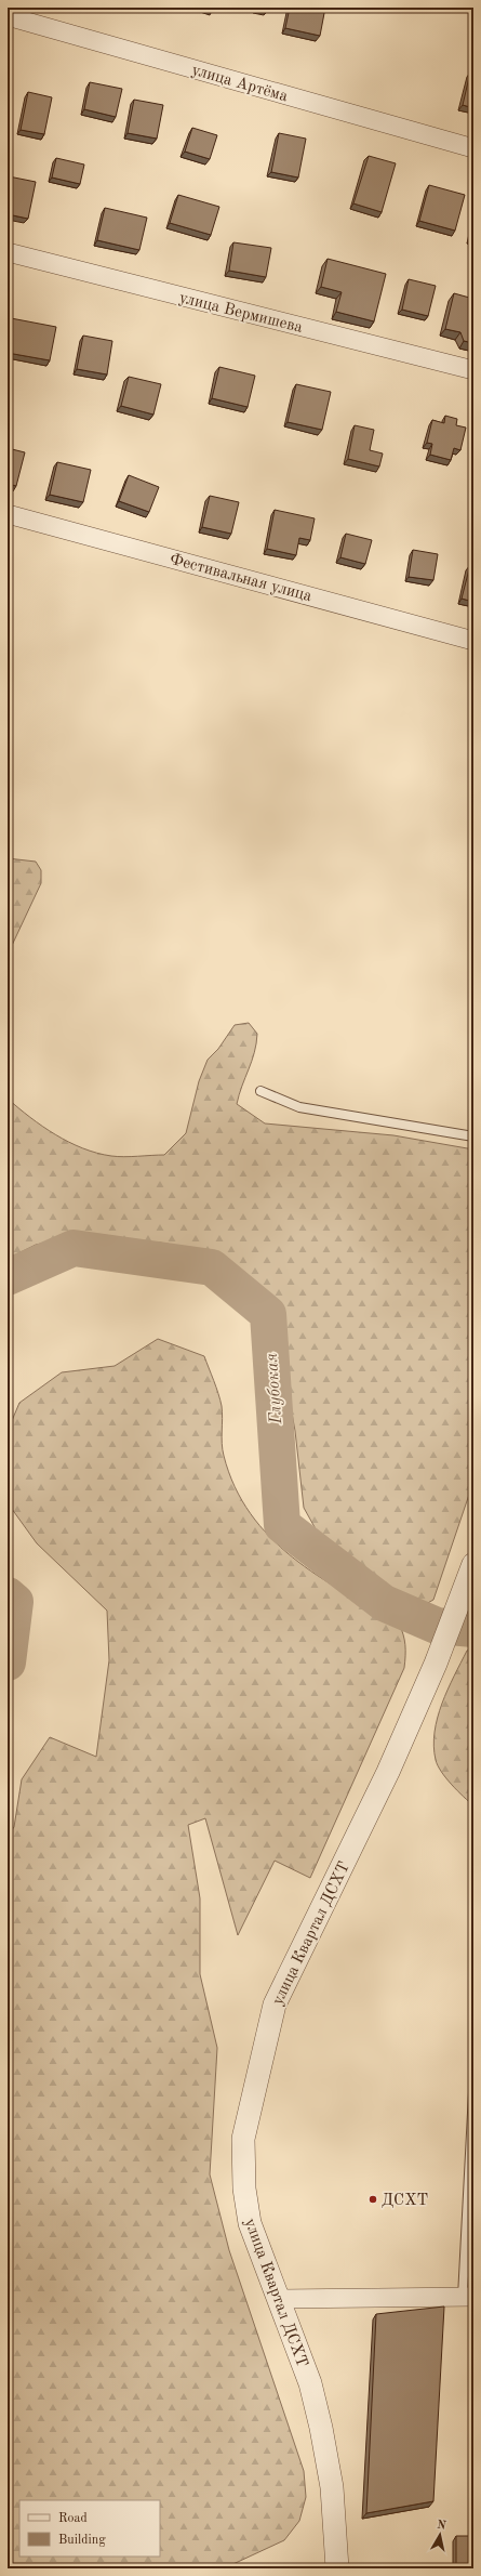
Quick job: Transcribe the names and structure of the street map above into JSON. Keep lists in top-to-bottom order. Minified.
{"streets":{"street":["улица Артёма","улица Вермишева","Фестивальная улица","улица Квартал ДСХТ"]},"water":["Глубокая"],"places":["ДСХТ"],"legend":["Road","Building"],"north":"top"}
